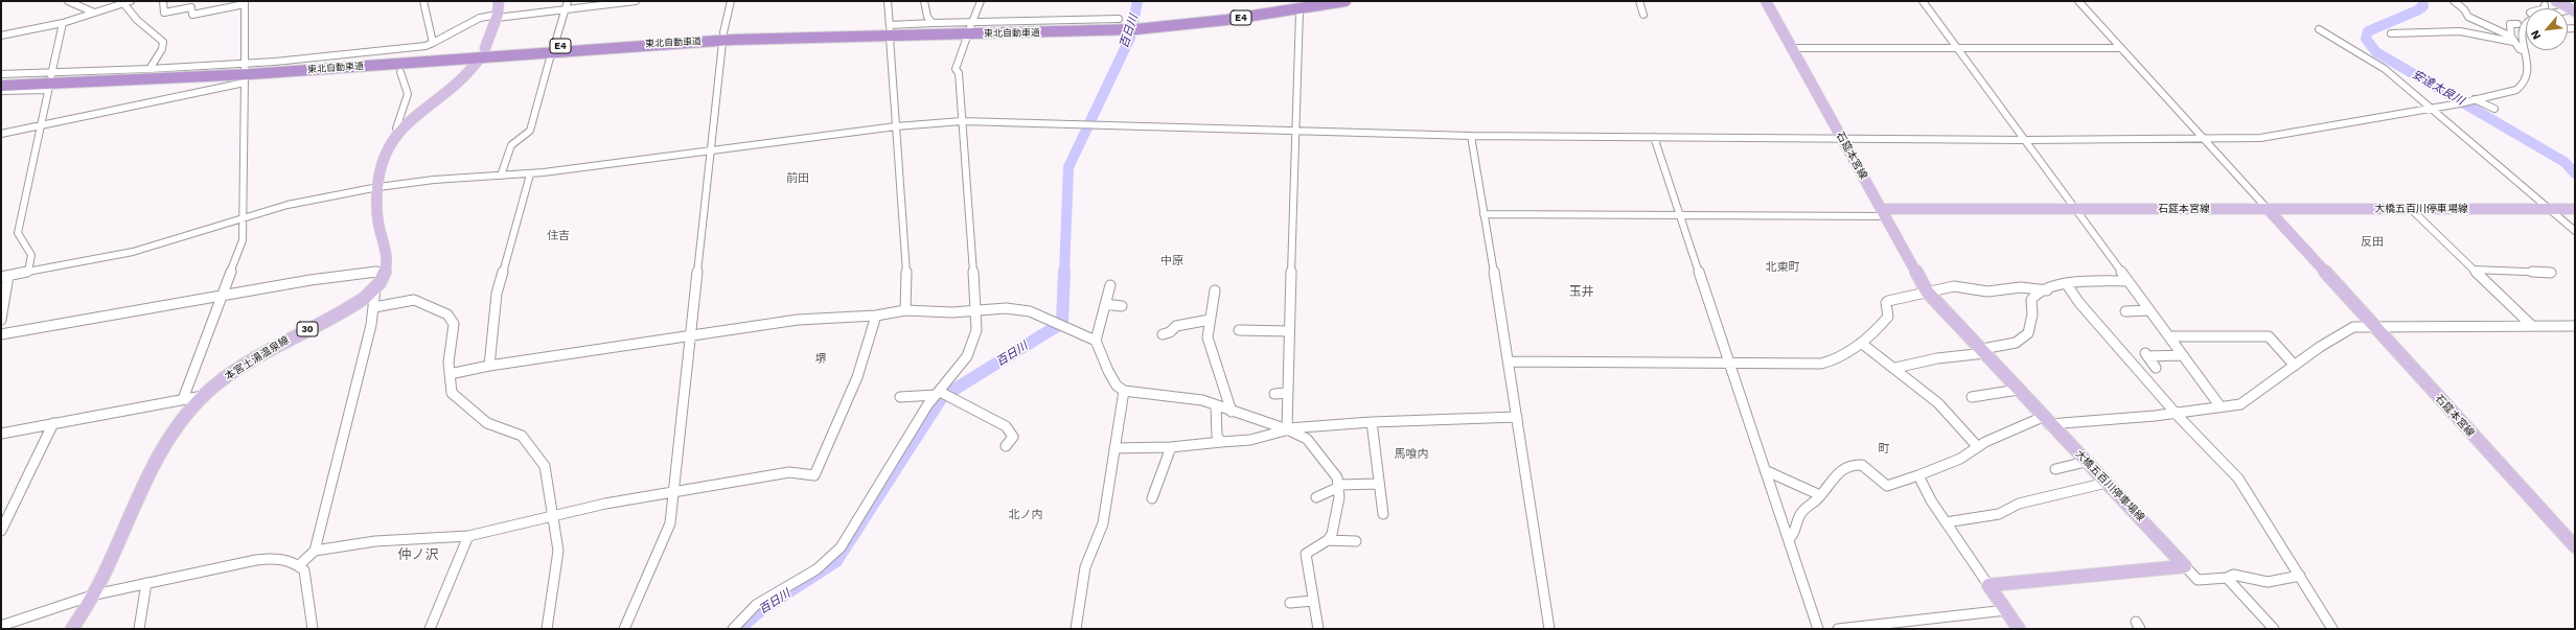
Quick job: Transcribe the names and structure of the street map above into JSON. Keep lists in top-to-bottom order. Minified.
{"streets":{"highway":["E4","東北自動車道"],"main road":["石筵本宮線","大橋五百川停車場線","30","本宮土湯温泉線"]},"crossings":[["石筵本宮線","大橋五百川停車場線"]],"districts":["前田","住吉","反田","中原","北東町","玉井","堺","町","馬喰内","北ノ内","仲ノ沢"],"water":["百日川","安達太良川"],"north":"bottom left"}
